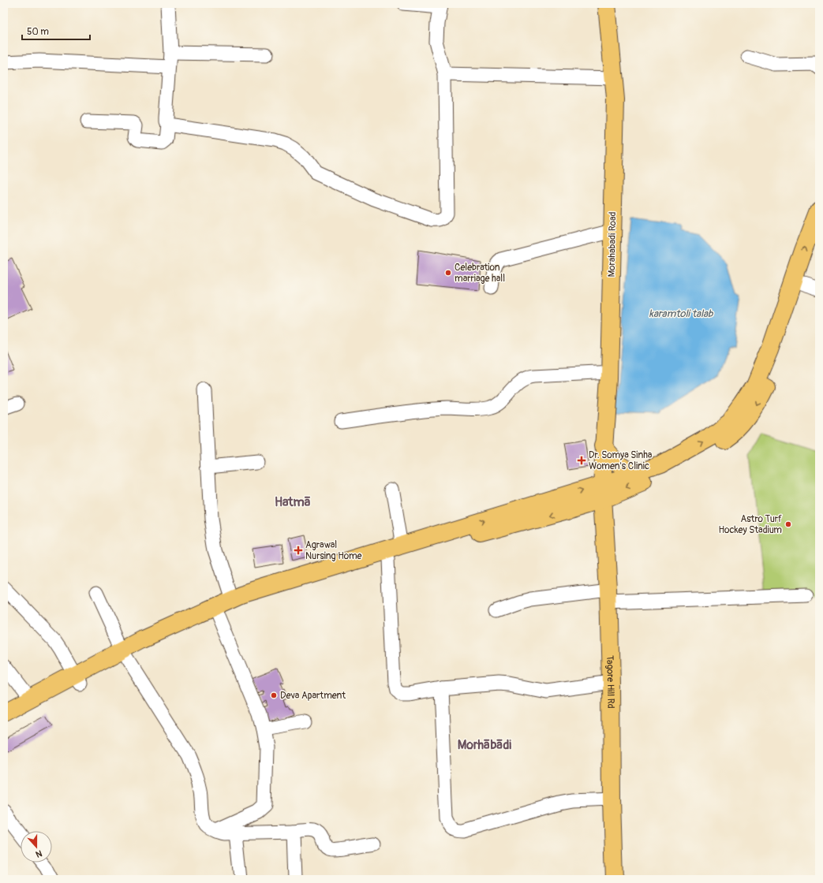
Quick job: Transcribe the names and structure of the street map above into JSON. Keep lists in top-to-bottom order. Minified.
{"streets":{"main road":["Morahabadi Road","Tagore Hill Rd"]},"crossings":[["Morahabadi Road","Tagore Hill Rd"]],"districts":["Hatmā","Morhābādi"],"water":["karamtoli talab"],"places":{"other":["Celebration marriage hall","Astro Turf Hockey Stadium","Deva Apartment"],"health":["Dr. Somya Sinha Women's Clinic","Agrawal Nursing Home"]},"scale_bar":"50 m","north":"bottom"}
